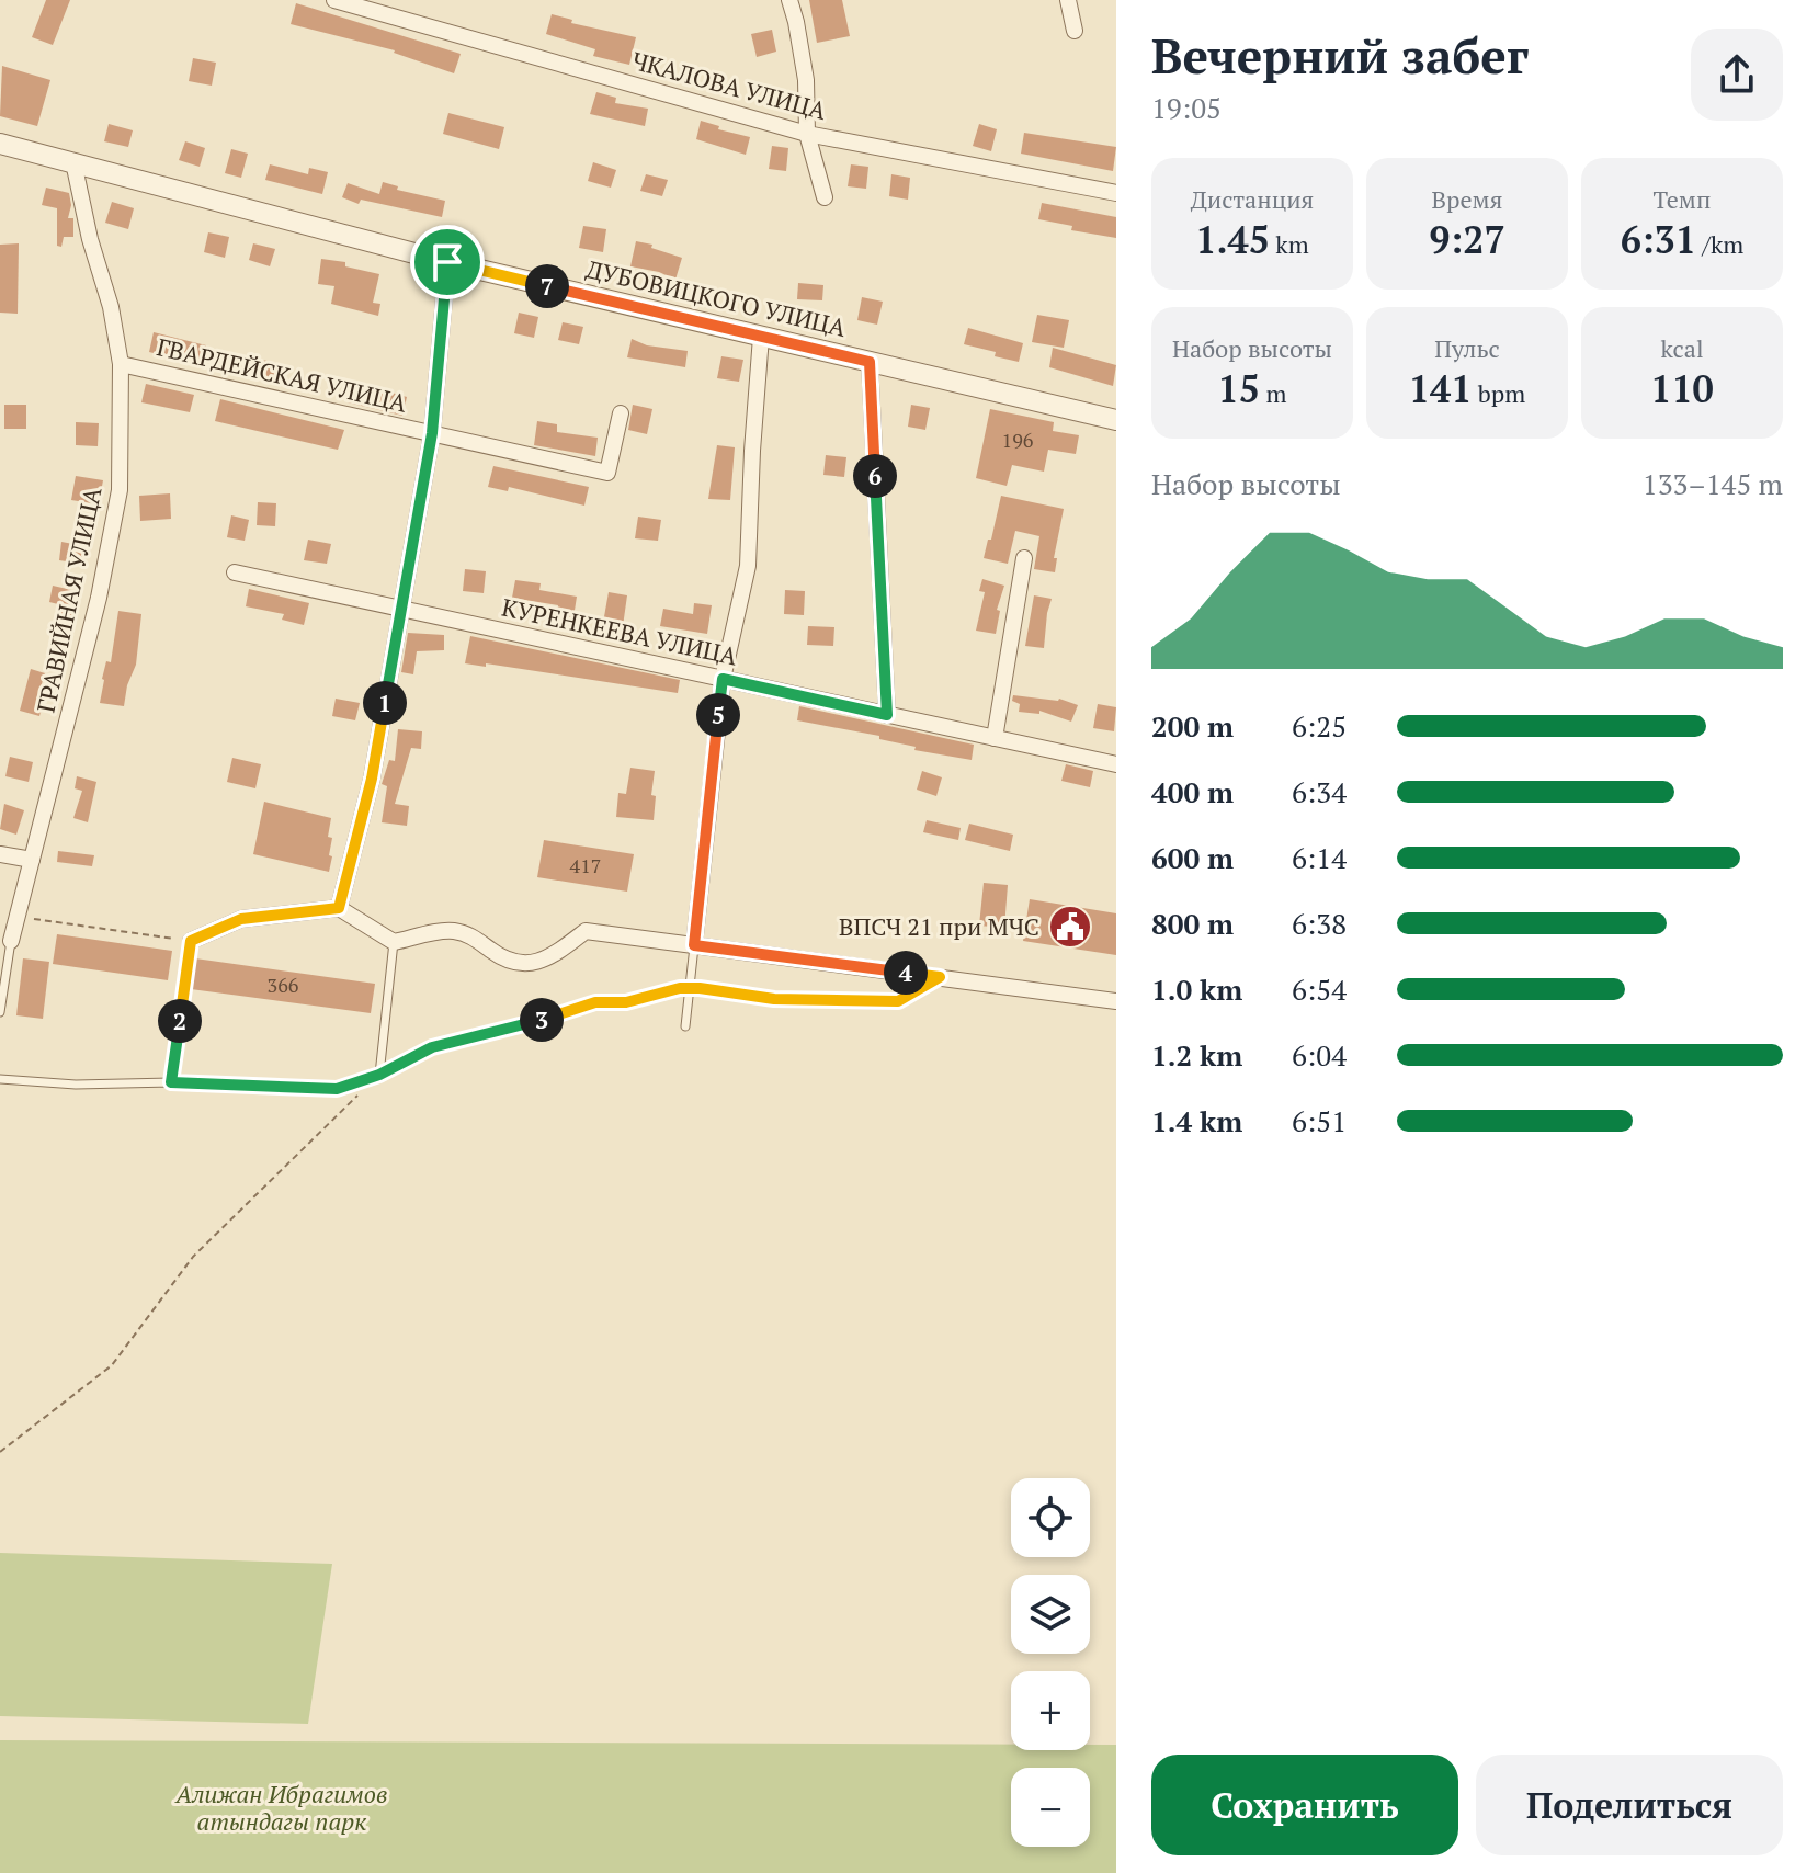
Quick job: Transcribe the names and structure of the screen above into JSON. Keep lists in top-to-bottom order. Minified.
{"streets":{"street":["ЧКАЛОВА УЛИЦА","ДУБОВИЦКОГО УЛИЦА","ГВАРДЕЙСКАЯ УЛИЦА","ГРАВИЙНАЯ УЛИЦА","КУРЕНКЕЕВА УЛИЦА"]},"crossings":[["ДУБОВИЦКОГО УЛИЦА","ГВАРДЕЙСКАЯ УЛИЦА"],["ДУБОВИЦКОГО УЛИЦА","ГРАВИЙНАЯ УЛИЦА"],["ГВАРДЕЙСКАЯ УЛИЦА","ГРАВИЙНАЯ УЛИЦА"],["ГВАРДЕЙСКАЯ УЛИЦА","КУРЕНКЕЕВА УЛИЦА"]],"parks":["Алижан Ибрагимов атындагы парк"],"places":{"public building":["ВПСЧ 21 при МЧС"]},"house_numbers":["196","417","366"],"page":{"heading":["Вечерний забег","19:05"],"stats":[["Дистанция","1.45 km"],["Время","9:27"],["Темп","6:31 /km"],["Набор высоты","15 m"],["Пульс","141 bpm"],["kcal","110"]],"pins":["7","6","1","5","4","3","2"],"chart":["Набор высоты","133–145 m"],"list":[{"name":"200 m","note":"6:25"},{"name":"400 m","note":"6:34"},{"name":"600 m","note":"6:14"},{"name":"800 m","note":"6:38"},{"name":"1.0 km","note":"6:54"},{"name":"1.2 km","note":"6:04"},{"name":"1.4 km","note":"6:51"}],"map_buttons":["+","−"],"buttons":["Сохранить","Поделиться"]}}
